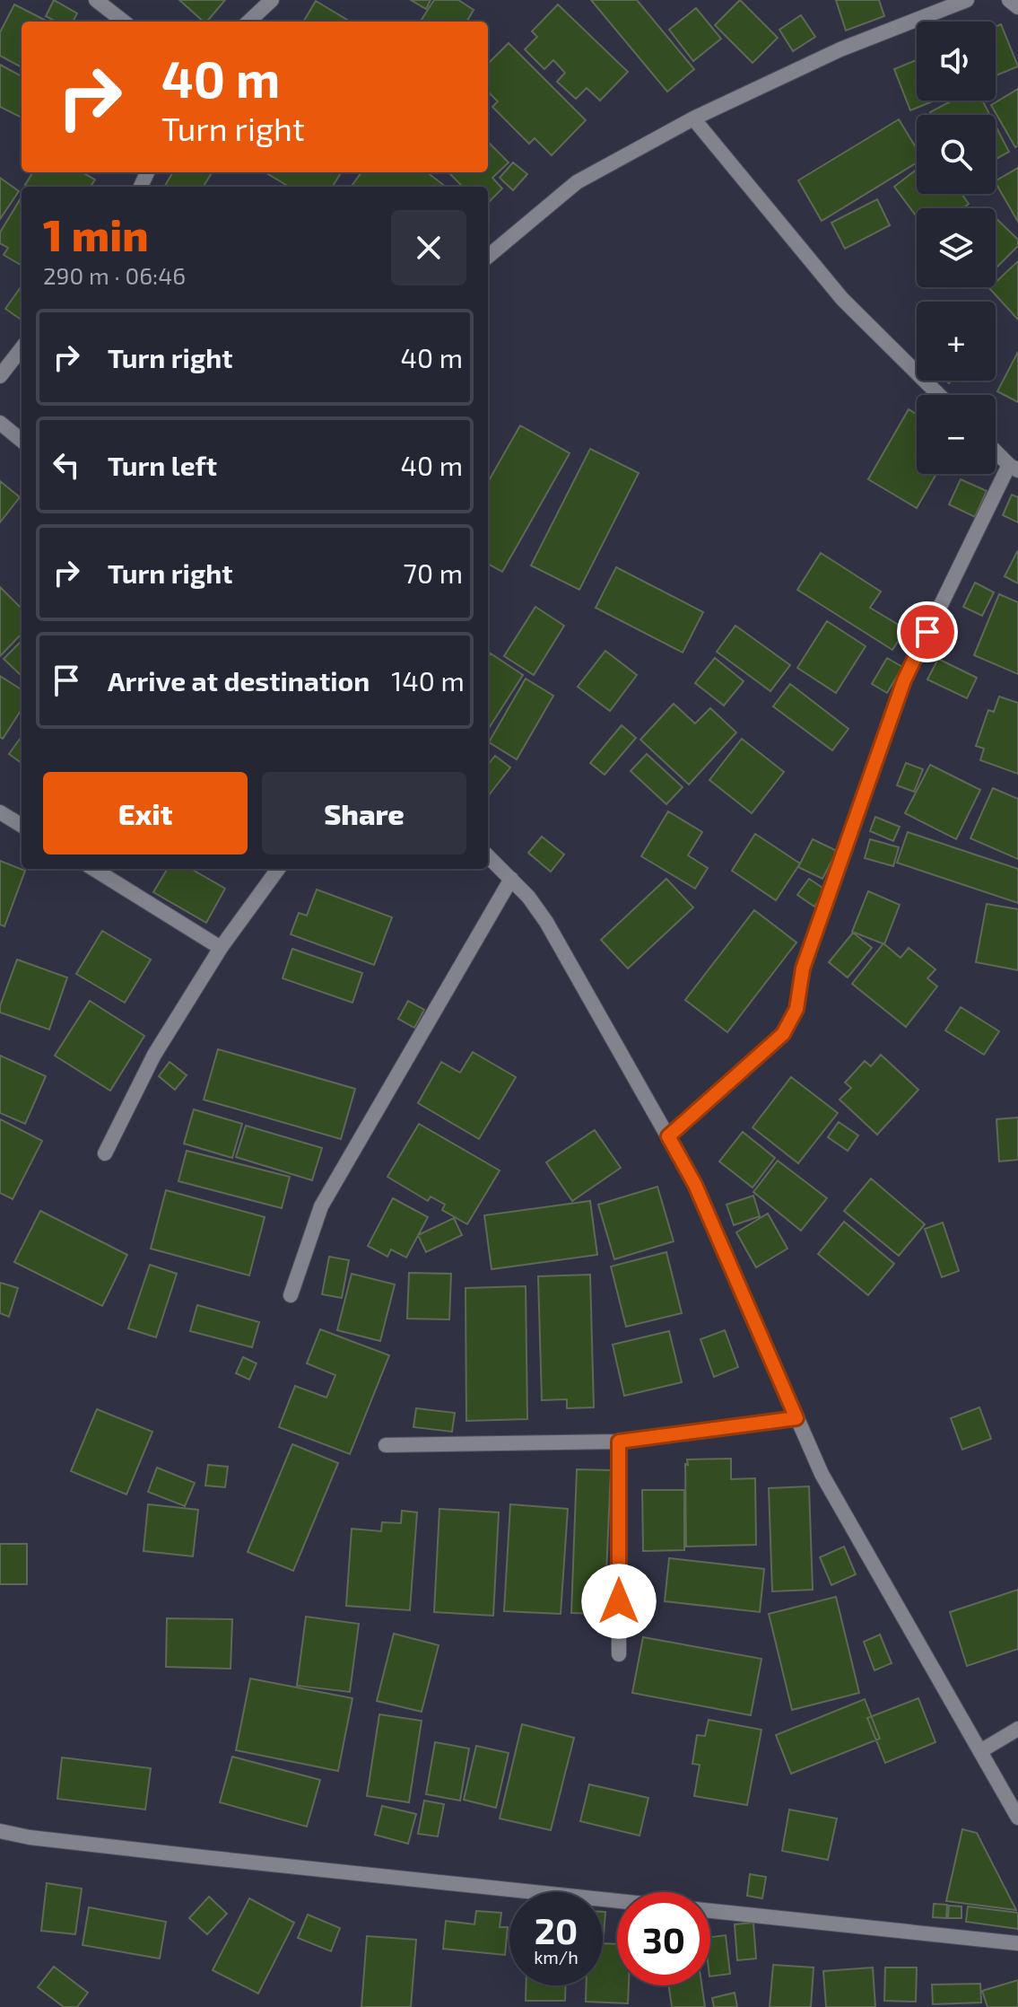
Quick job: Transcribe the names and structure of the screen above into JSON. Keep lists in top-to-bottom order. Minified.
{"page":{"map_buttons":["+","−"],"turn":["40 m","Turn right"],"heading":["1 min","290 m · 06:46"],"list":[{"name":"Turn right","value":"40 m"},{"name":"Turn left","value":"40 m"},{"name":"Turn right","value":"70 m"},{"name":"Arrive at destination","value":"140 m"}],"buttons":["Exit","Share"],"speed":"20 km/h","limit":"30"}}
